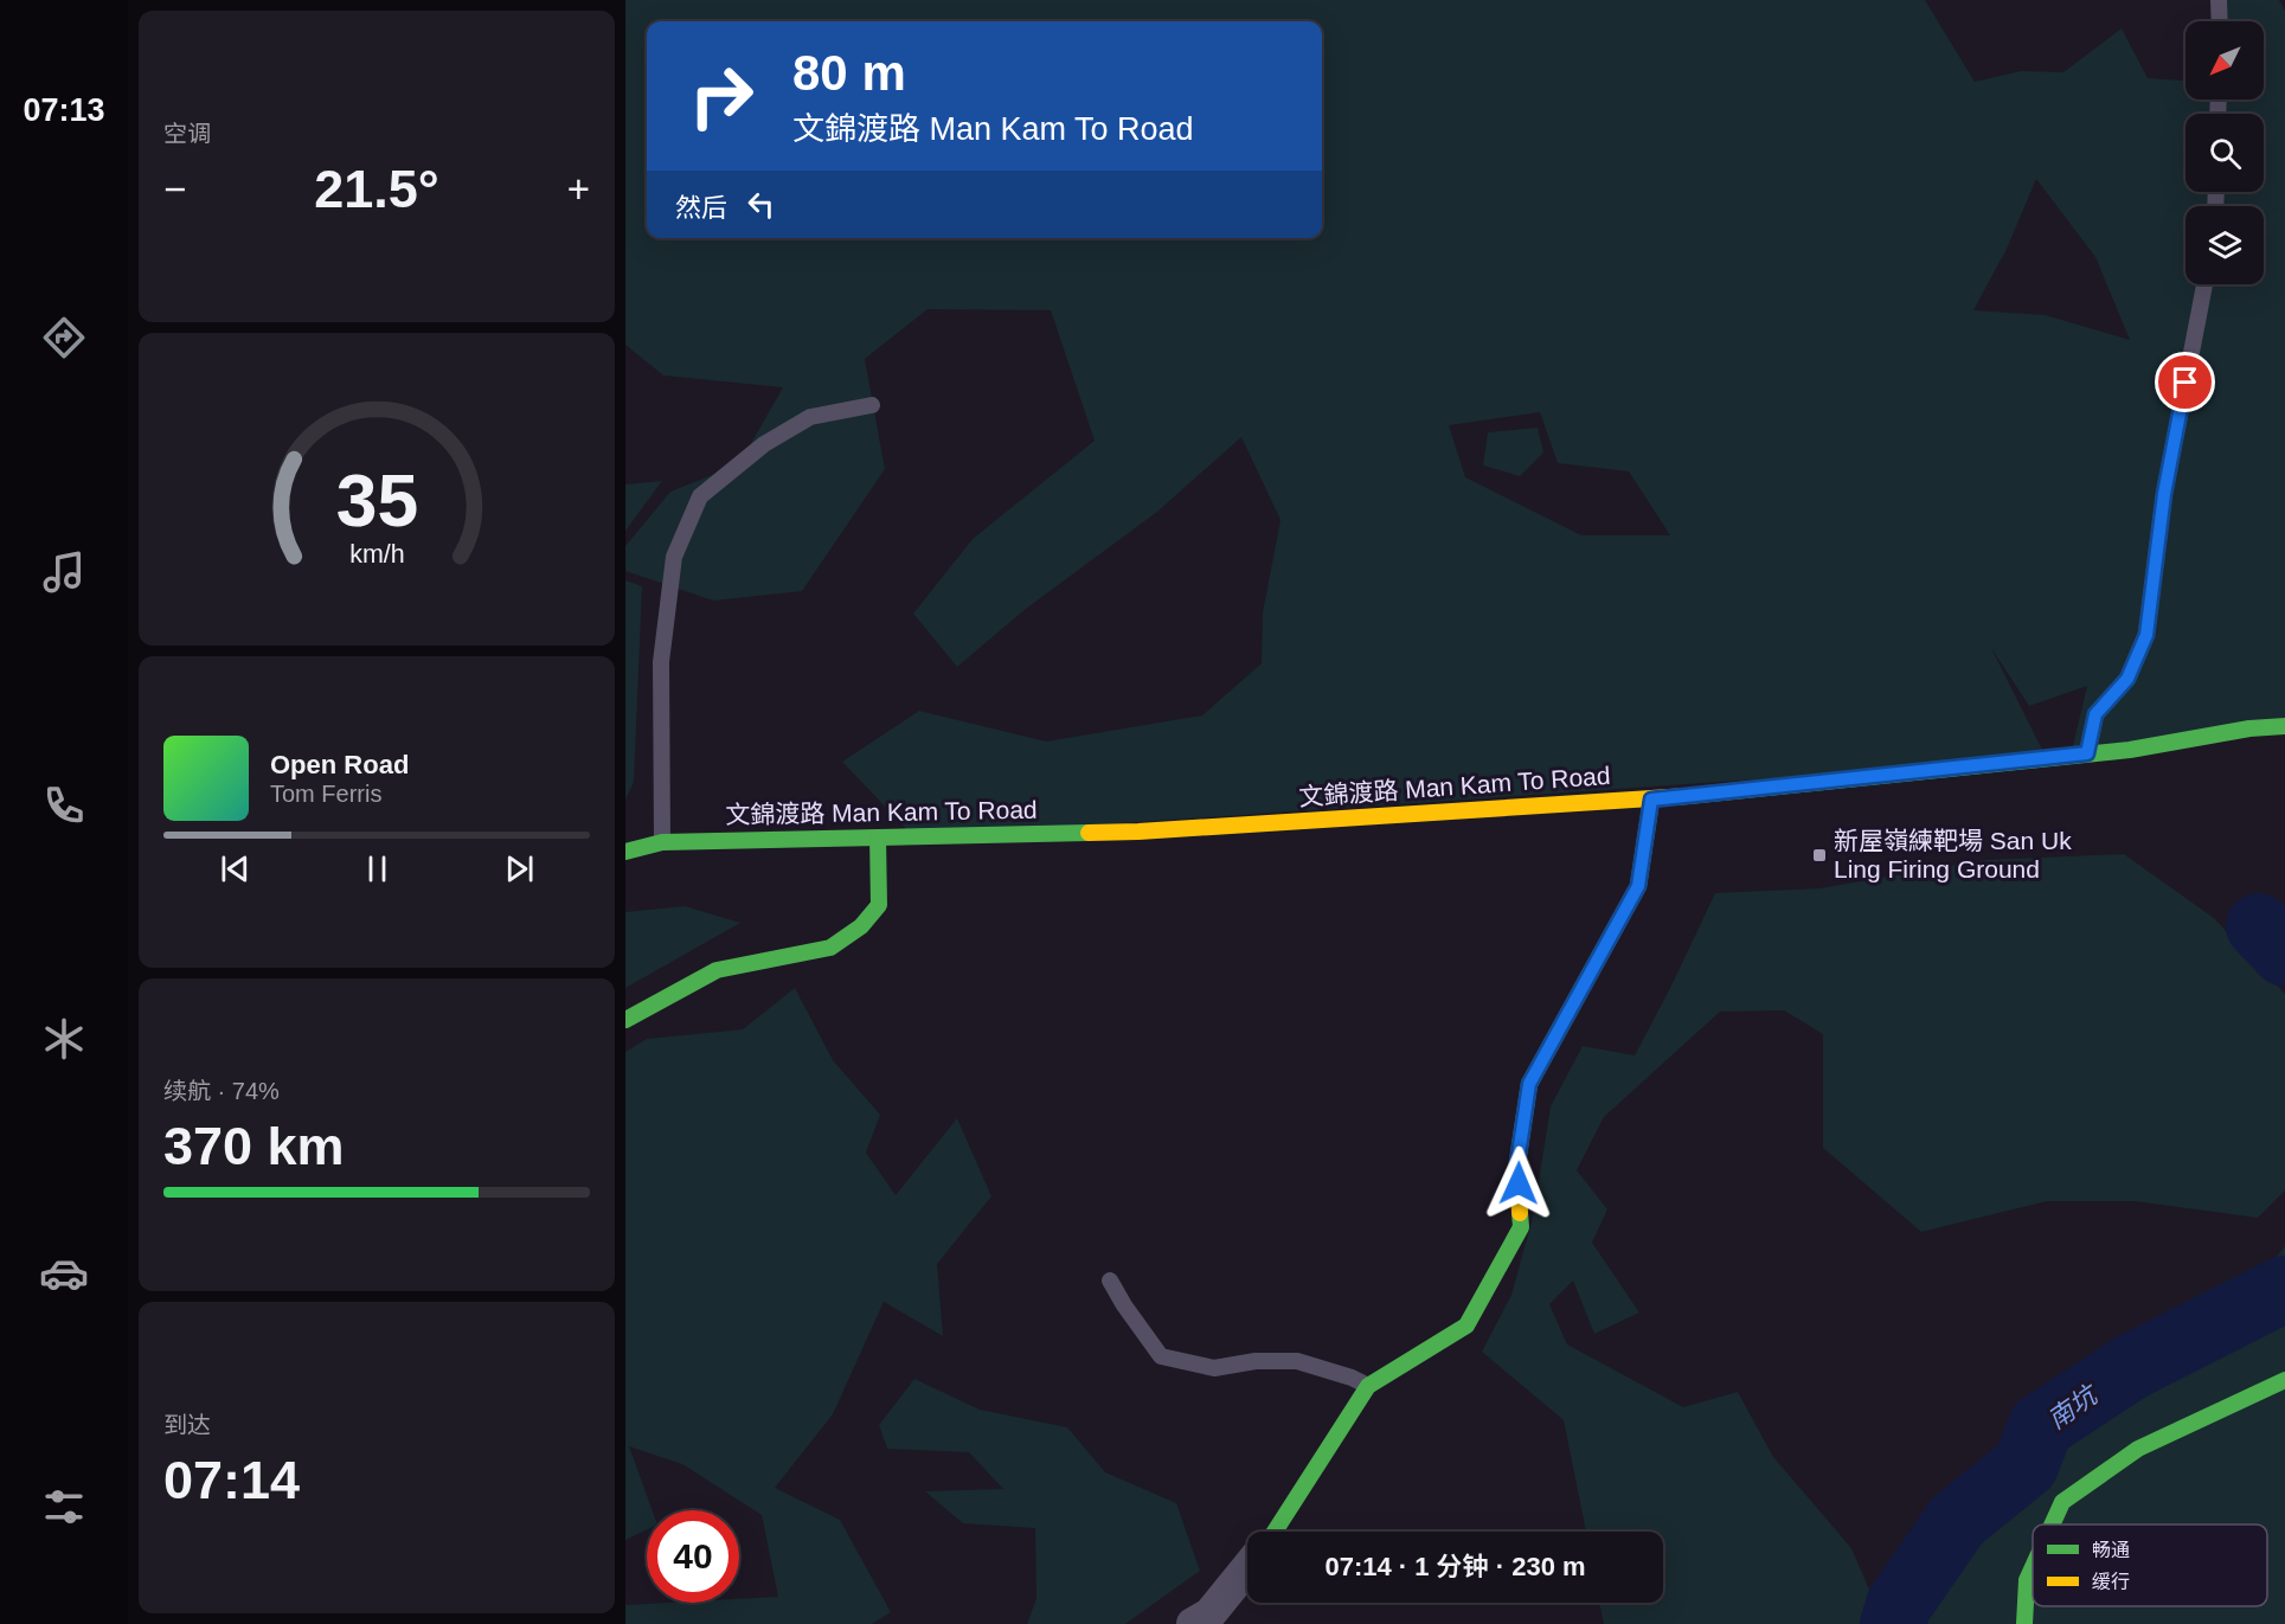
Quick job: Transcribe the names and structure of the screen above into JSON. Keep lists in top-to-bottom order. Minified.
{"streets":{"main road":["文錦渡路 Man Kam To Road"]},"water":["南坑"],"places":{"transit":["新屋嶺練靶場 San Uk Ling Firing Ground"]},"legend":["畅通","缓行"],"north":"bottom left","page":{"tabs":"07:13","tile":["空调",["续航 · 74%","370 km"],["到达","07:14"]],"turn":["80 m","文錦渡路 Man Kam To Road"],"heat":["−","21.5°","+"],"then":"然后","song":["Open Road","Tom Ferris"],"limit":"40","trip":"07:14 · 1 分钟 · 230 m","gauge":["35","km/h"]}}
